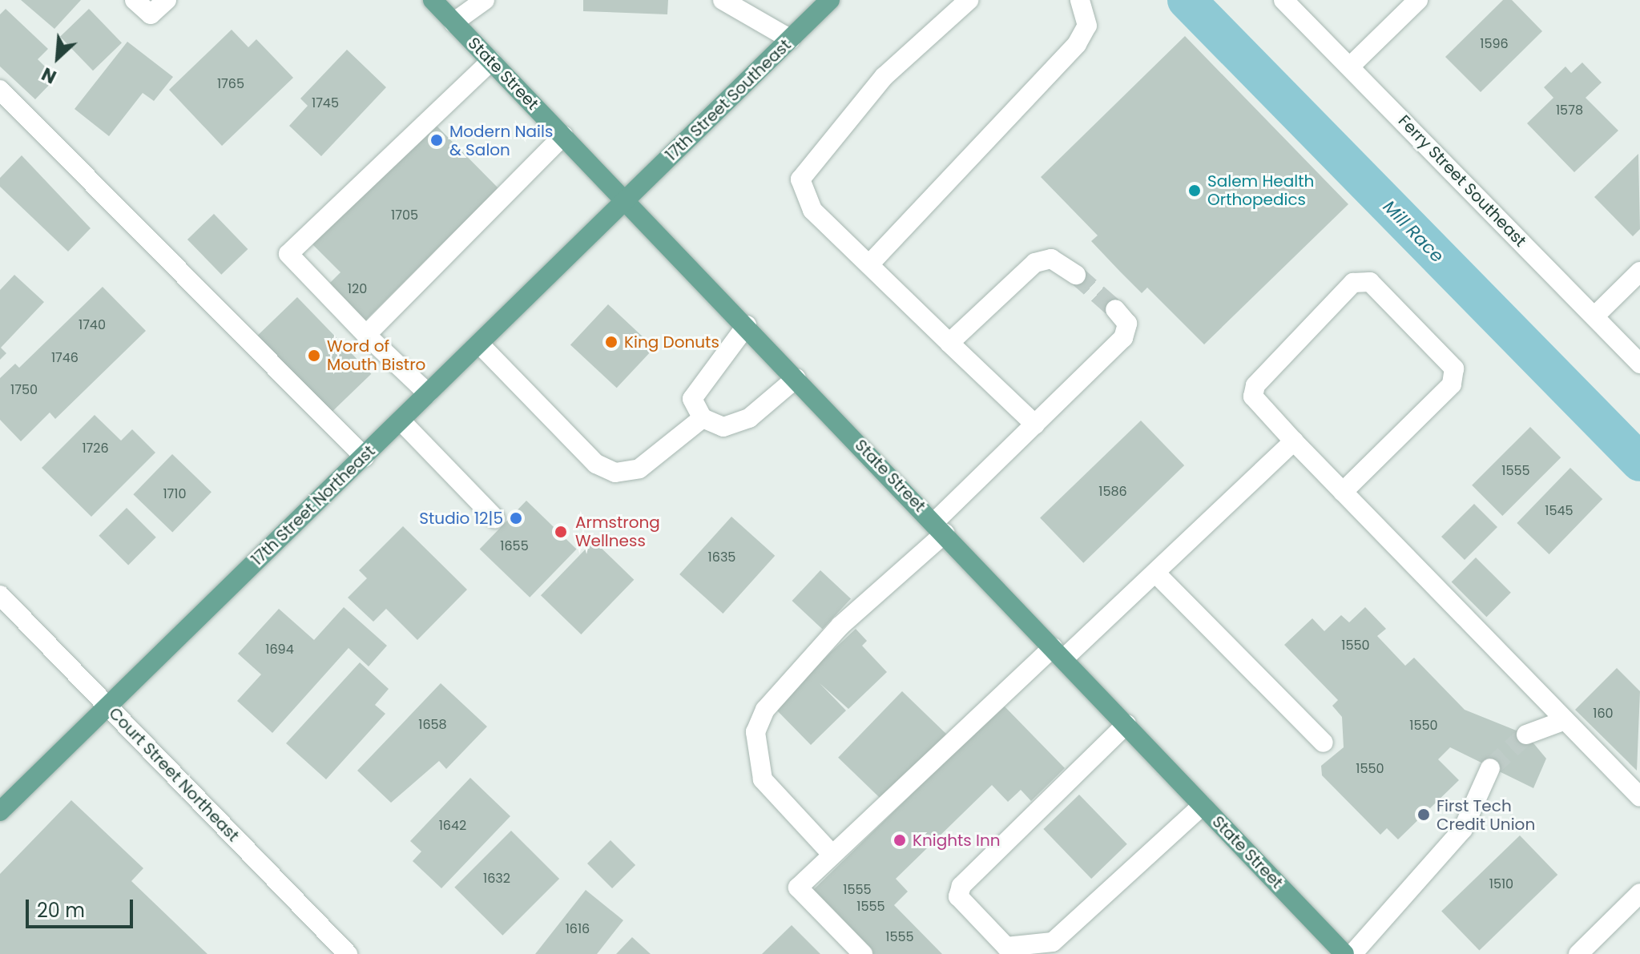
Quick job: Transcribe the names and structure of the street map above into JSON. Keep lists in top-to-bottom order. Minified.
{"streets":{"main road":["State Street","17th Street Southeast","17th Street Northeast"],"street":["Ferry Street Southeast","Court Street Northeast"]},"crossings":[["State Street","17th Street Southeast"],["State Street","17th Street Northeast"],["17th Street Southeast","17th Street Northeast"],["17th Street Northeast","Court Street Northeast"]],"water":["Mill Race"],"places":["Modern Nails & Salon","Salem Health Orthopedics","King Donuts","Word of Mouth Bistro","Studio 12|5","Armstrong Wellness","First Tech Credit Union","Knights Inn"],"house_numbers":["1596","1765","1745","1578","1705","120","1740","1746","1750","1726","1555","1586","1710","1545","1655","1635","1550","1694","160","1658","1550","1550","1642","1632","1510","1555","1555","1616","1555"],"scale_bar":"20 m","north":"bottom left"}
